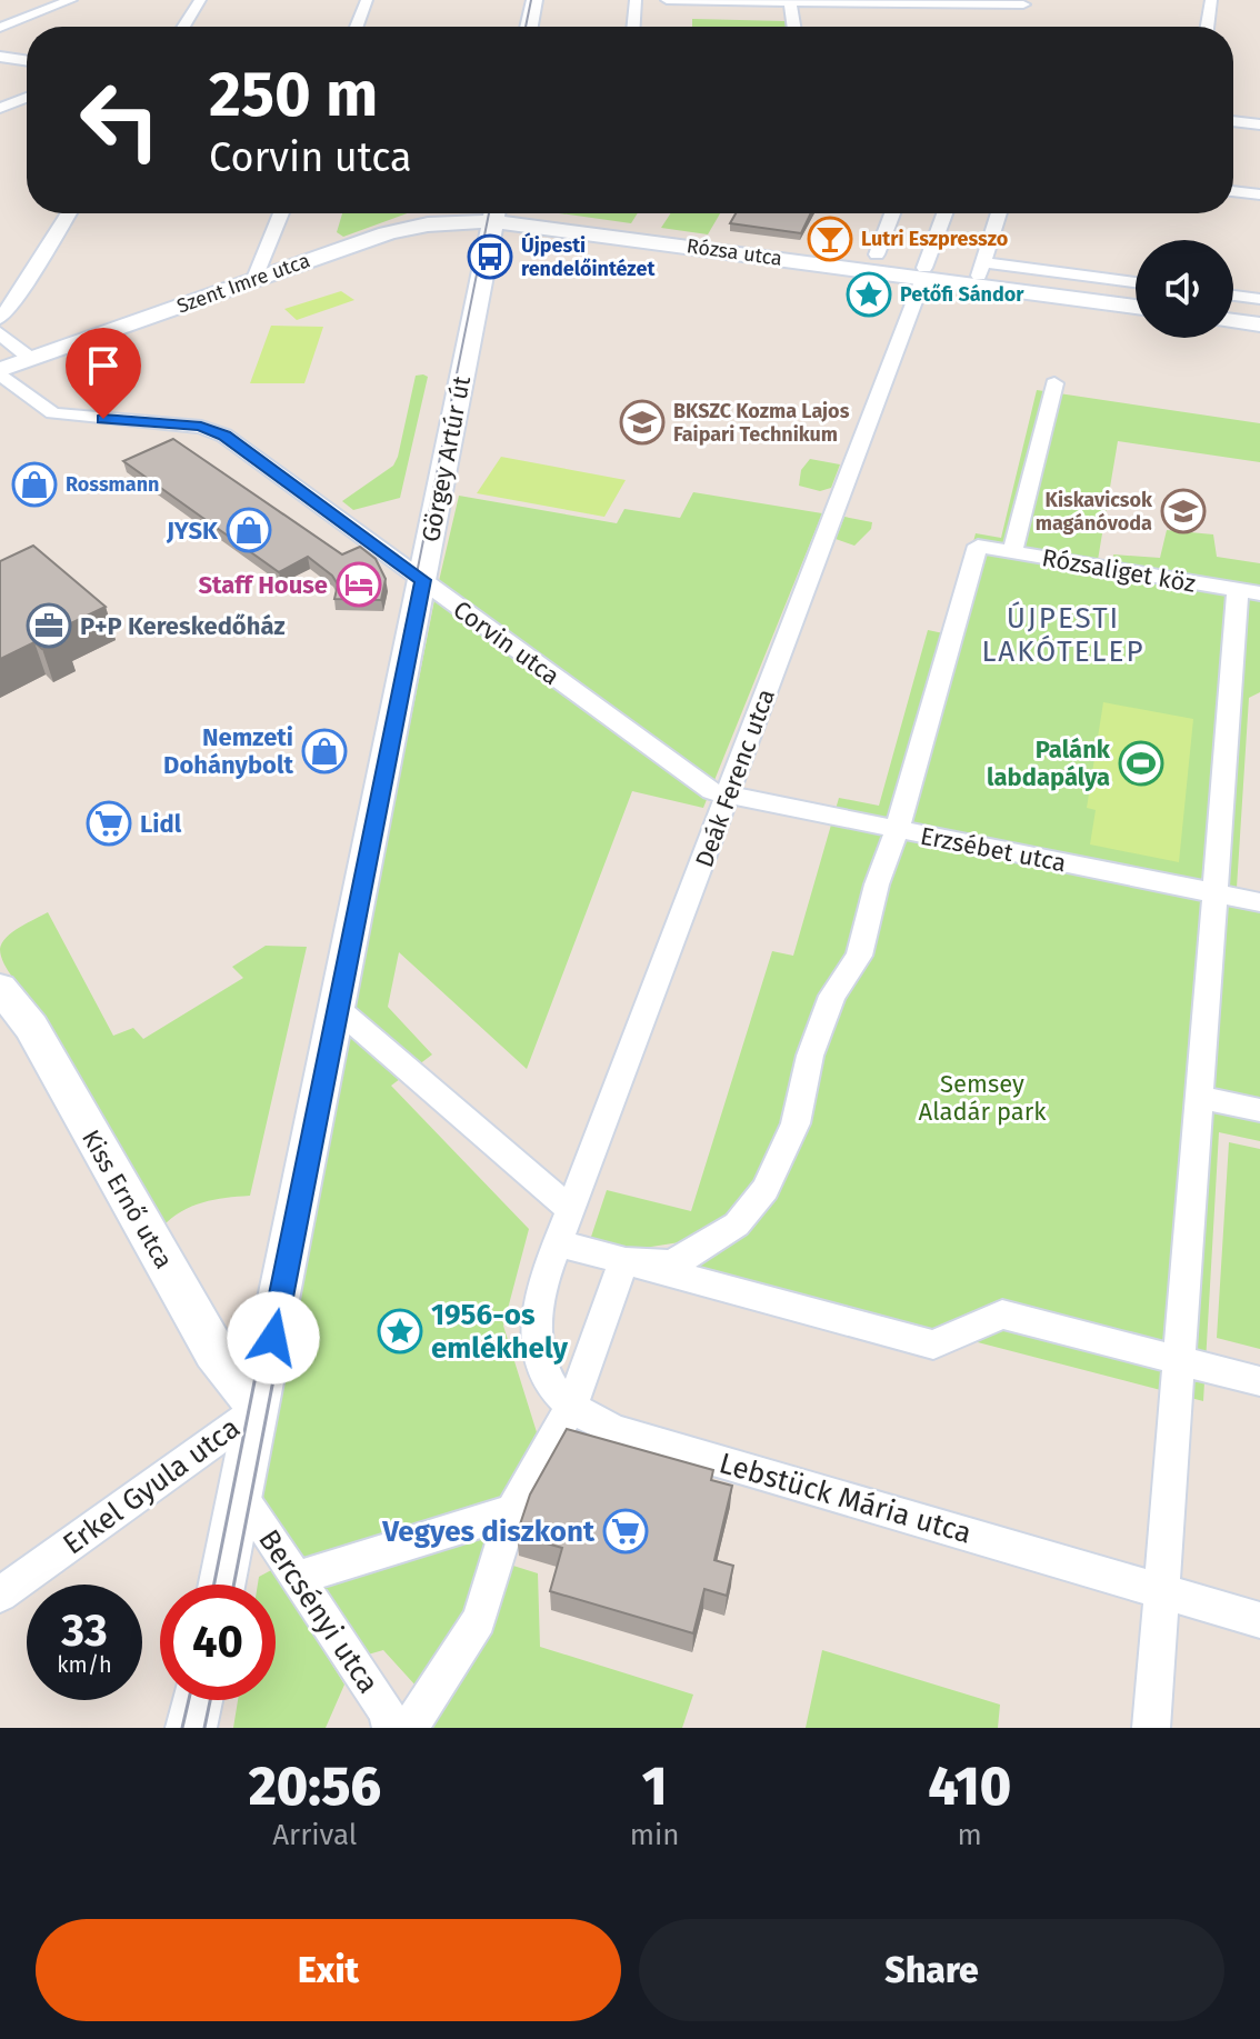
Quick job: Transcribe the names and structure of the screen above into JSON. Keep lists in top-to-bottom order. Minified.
{"streets":{"street":["Rózsa utca","Szent Imre utca","Görgey Artúr út","Rózsaliget köz","Corvin utca","Deák Ferenc utca","Erzsébet utca","Kiss Ernő utca","Erkel Gyula utca","Lebstück Mária utca","Bercsényi utca"]},"crossings":[["Rózsa utca","Deák Ferenc utca"],["Szent Imre utca","Corvin utca"],["Görgey Artúr út","Corvin utca"],["Görgey Artúr út","Kiss Ernő utca"],["Görgey Artúr út","Erkel Gyula utca"],["Görgey Artúr út","Bercsényi utca"],["Rózsaliget köz","Erzsébet utca"],["Corvin utca","Deák Ferenc utca"],["Corvin utca","Erzsébet utca"],["Deák Ferenc utca","Erzsébet utca"],["Deák Ferenc utca","Lebstück Mária utca"],["Kiss Ernő utca","Erkel Gyula utca"]],"districts":["ÚJPESTI LAKÓTELEP"],"parks":["Semsey Aladár park"],"places":{"bar":["Lutri Eszpresszo"],"bus stop":["Újpesti rendelőintézet"],"place":["Petőfi Sándor","1956-os emlékhely"],"school or university":["BKSZC Kozma Lajos Faipari Technikum","Kiskavicsok magánóvoda"],"shop":["Rossmann","JYSK","Nemzeti Dohánybolt"],"hotel":["Staff House"],"office":["P+P Kereskedőház"],"sports":["Palánk labdapálya"],"supermarket":["Lidl","Vegyes diszkont"]},"page":{"turn":["250 m","Corvin utca"],"speed":"33 km/h","limit":"40","eta":["20:56","Arrival","1","min","410","m"],"buttons":["Exit","Share"]}}
